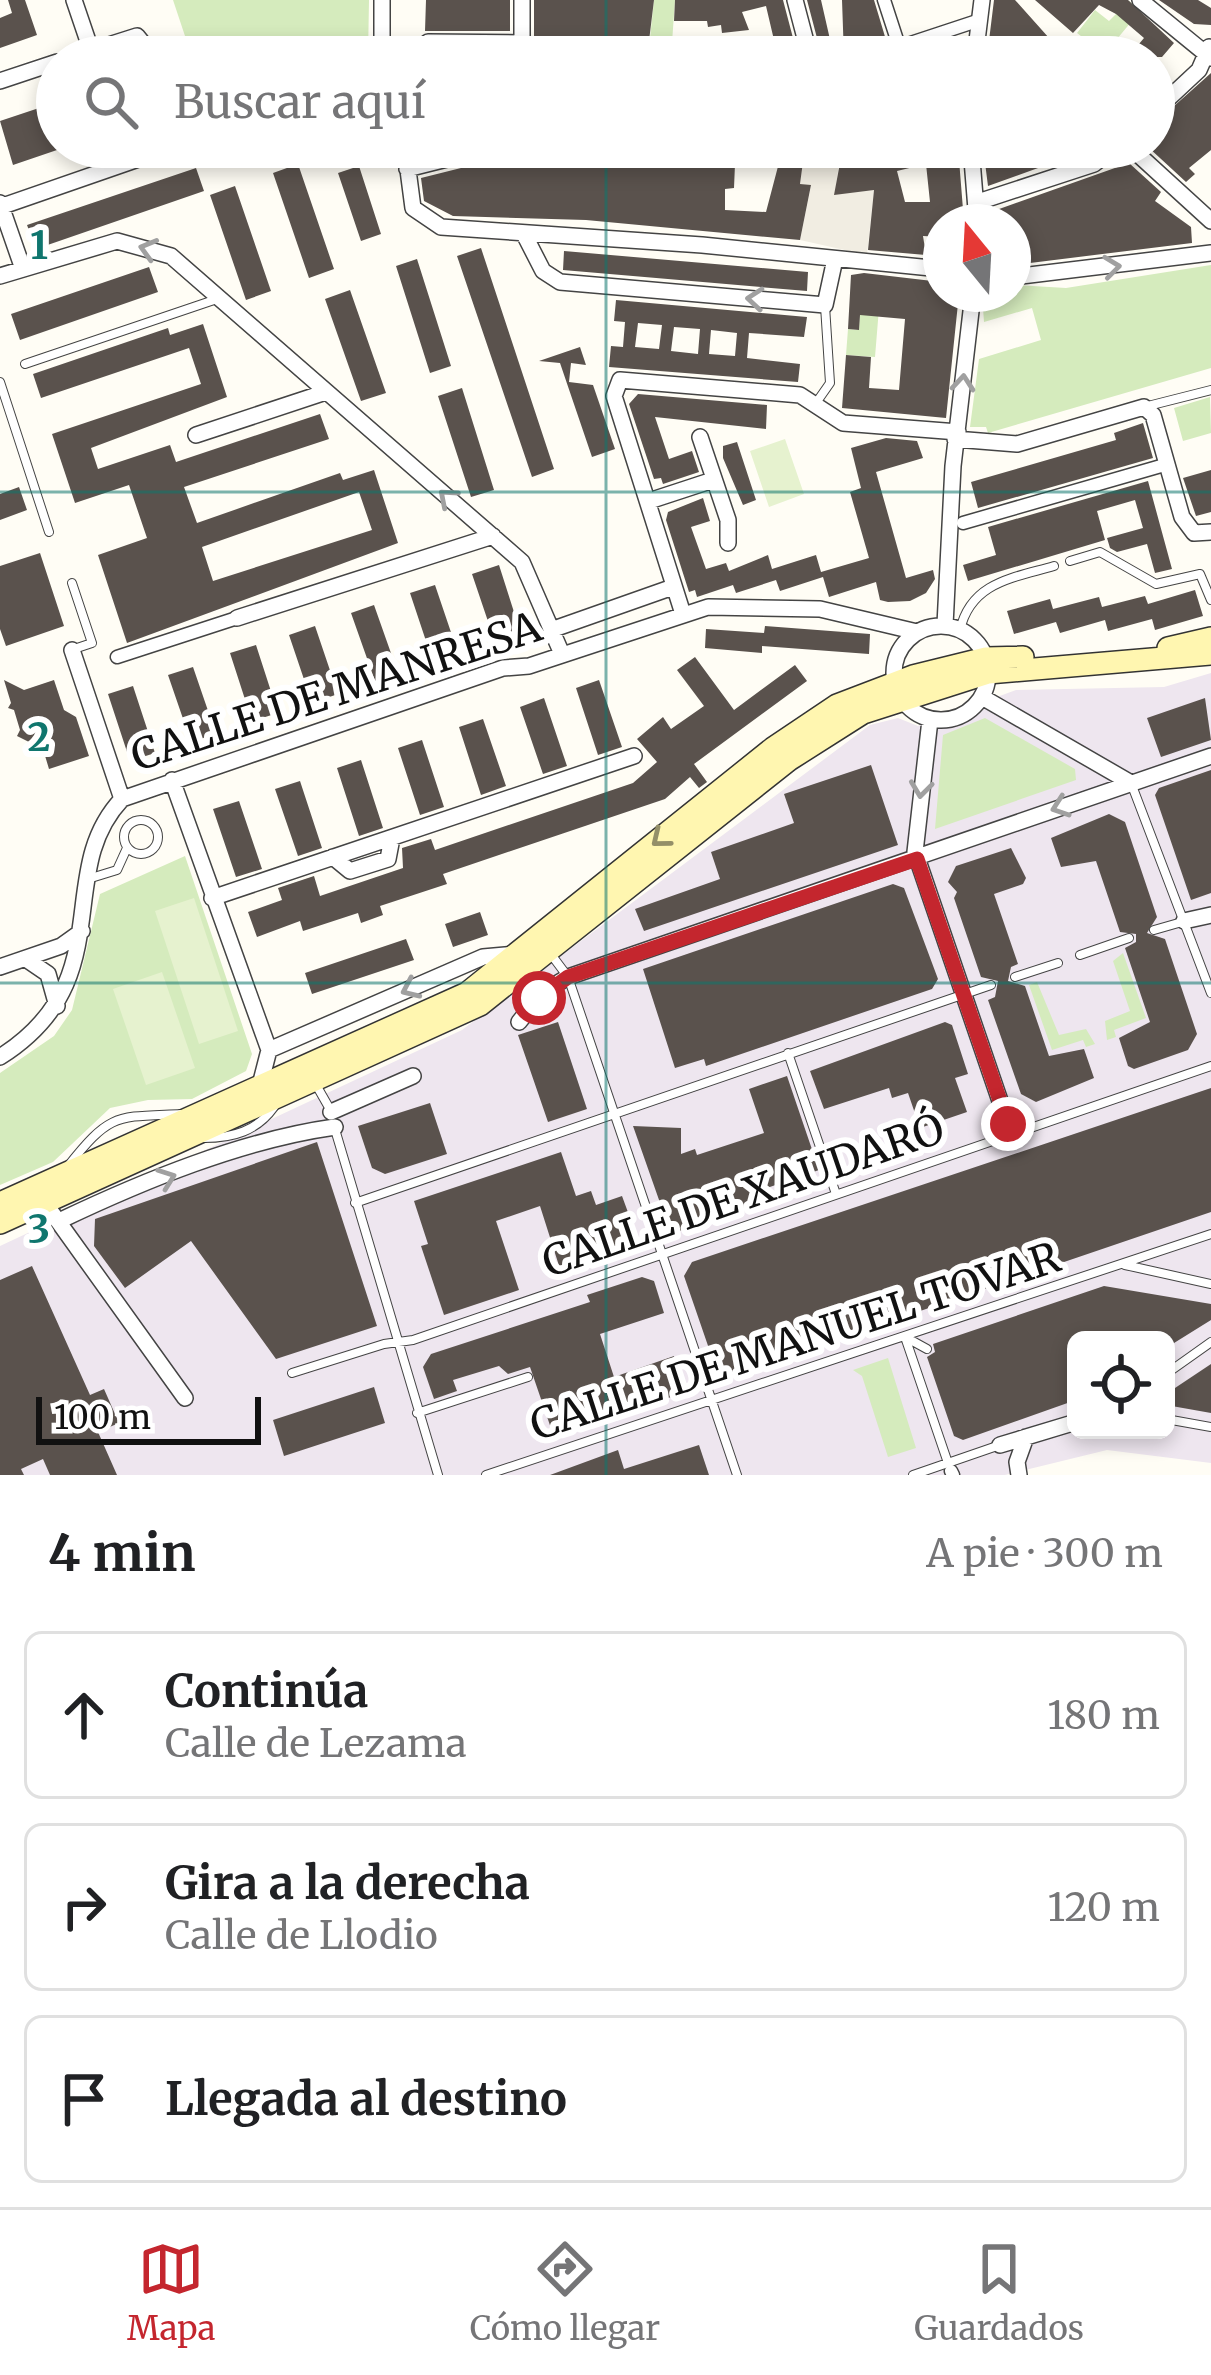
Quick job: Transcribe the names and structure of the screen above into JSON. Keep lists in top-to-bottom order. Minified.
{"streets":{"street":["CALLE DE MANRESA"],"lane":["CALLE DE XAUDARÓ","CALLE DE MANUEL TOVAR"]},"scale_bar":"100 m","north":"top","page":{"search":"Buscar aquí","scale":"100 m","heading":["4 min","A pie · 300 m"],"list":[["Continúa","Calle de Lezama","180 m"],["Gira a la derecha","Calle de Llodio","120 m"],"Llegada al destino"],"nav":["Mapa","Cómo llegar","Guardados"]},"grid":{"rows":["1","2","3"]}}
